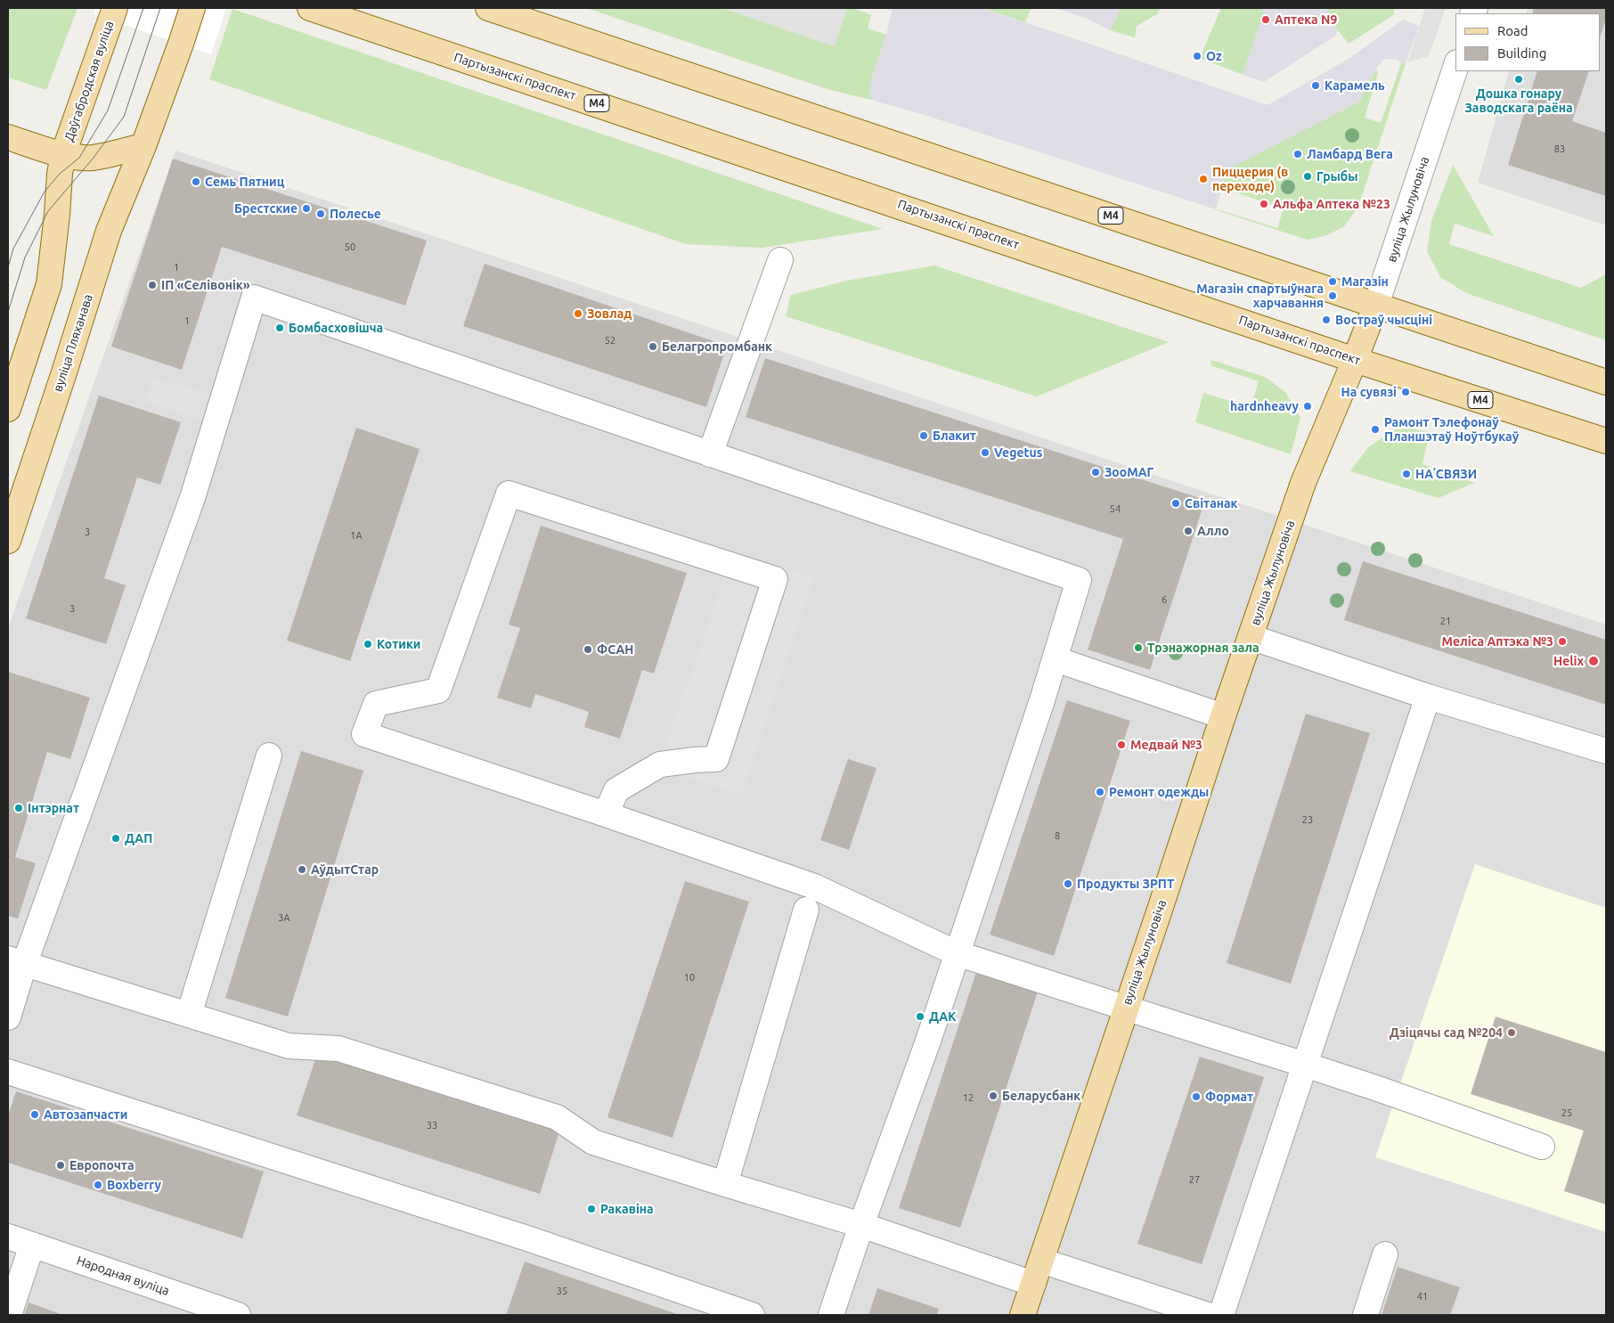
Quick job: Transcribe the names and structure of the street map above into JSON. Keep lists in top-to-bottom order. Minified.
{"streets":{"main road":["Партызанскі праспект","Даўгабродская вуліца","М4","вуліца Жылуновіча","вуліца Пляханава"],"street":["Народная вуліца"]},"crossings":[["Партызанскі праспект","вуліца Жылуновіча"],["М4","вуліца Жылуновіча"]],"places":["Аптека N9","Oz","Дошка гонару Заводскага раёна","Карамель","Ламбард Вега","Грыбы","Пиццерия (в переходе)","Семь Пятниц","Альфа Аптека №23","Брестские","Полесье","Магазін","ІП «Селівонік»","Магазін спартыўнага харчавання","Зовлад","Востраў чысціні","Бомбасховішча","Белагропромбанк","На сувязі","hardnheavy","Рамонт Тэлефонаў Планшэтаў Ноўтбукаў","Блакит","Vegetus","ЗооМАГ","НАʼСВЯЗИ","Світанак","Алло","Меліса Аптэка №3","Котики","Трэнажорная зала","ФСАН","Helix","Медвай №3","Ремонт одежды","Інтэрнат","ДАП","АўдытСтар","Продукты ЗРПТ","ДАК","Дзіцячы сад №204","Беларусбанк","Формат","Автозапчасти","Европочта","Boxberry","Ракавіна"],"house_numbers":["83","50","1","1","52","54","3","1А","6","3","21","23","8","3А","10","12","25","33","27","35","41"],"legend":["Road","Building"]}
